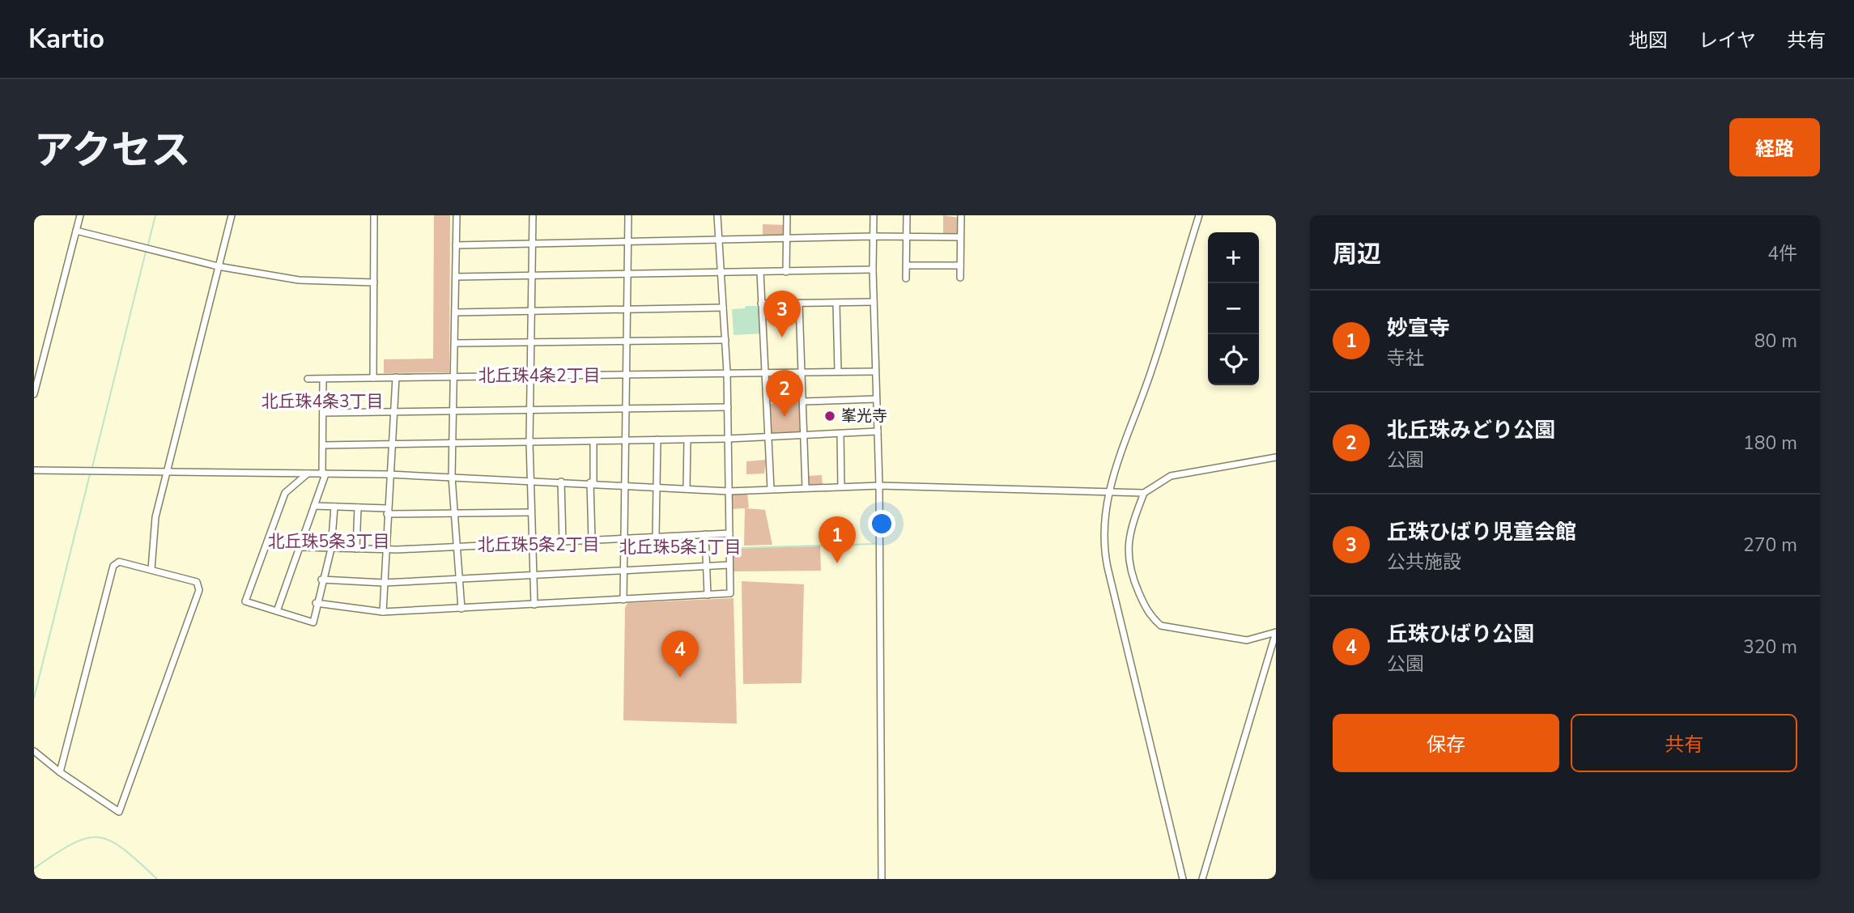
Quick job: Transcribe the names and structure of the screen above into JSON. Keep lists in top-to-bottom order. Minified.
{"districts":["北丘珠4条2丁目","北丘珠4条3丁目","北丘珠5条3丁目","北丘珠5条2丁目","北丘珠5条1丁目"],"places":["峯光寺"],"page":{"header":"Kartio","nav":["地図","レイヤ","共有"],"title":"アクセス","buttons":["経路",["保存","共有"]],"heading":["周辺","4件"],"map_buttons":["+","−"],"list":[{"mark":"1","name":"妙宣寺","note":"寺社","value":"80 m"},{"mark":"2","name":"北丘珠みどり公園","note":"公園","value":"180 m"},{"mark":"3","name":"丘珠ひばり児童会館","note":"公共施設","value":"270 m"},{"mark":"4","name":"丘珠ひばり公園","note":"公園","value":"320 m"}],"pins":["3","2","1","4"]}}
